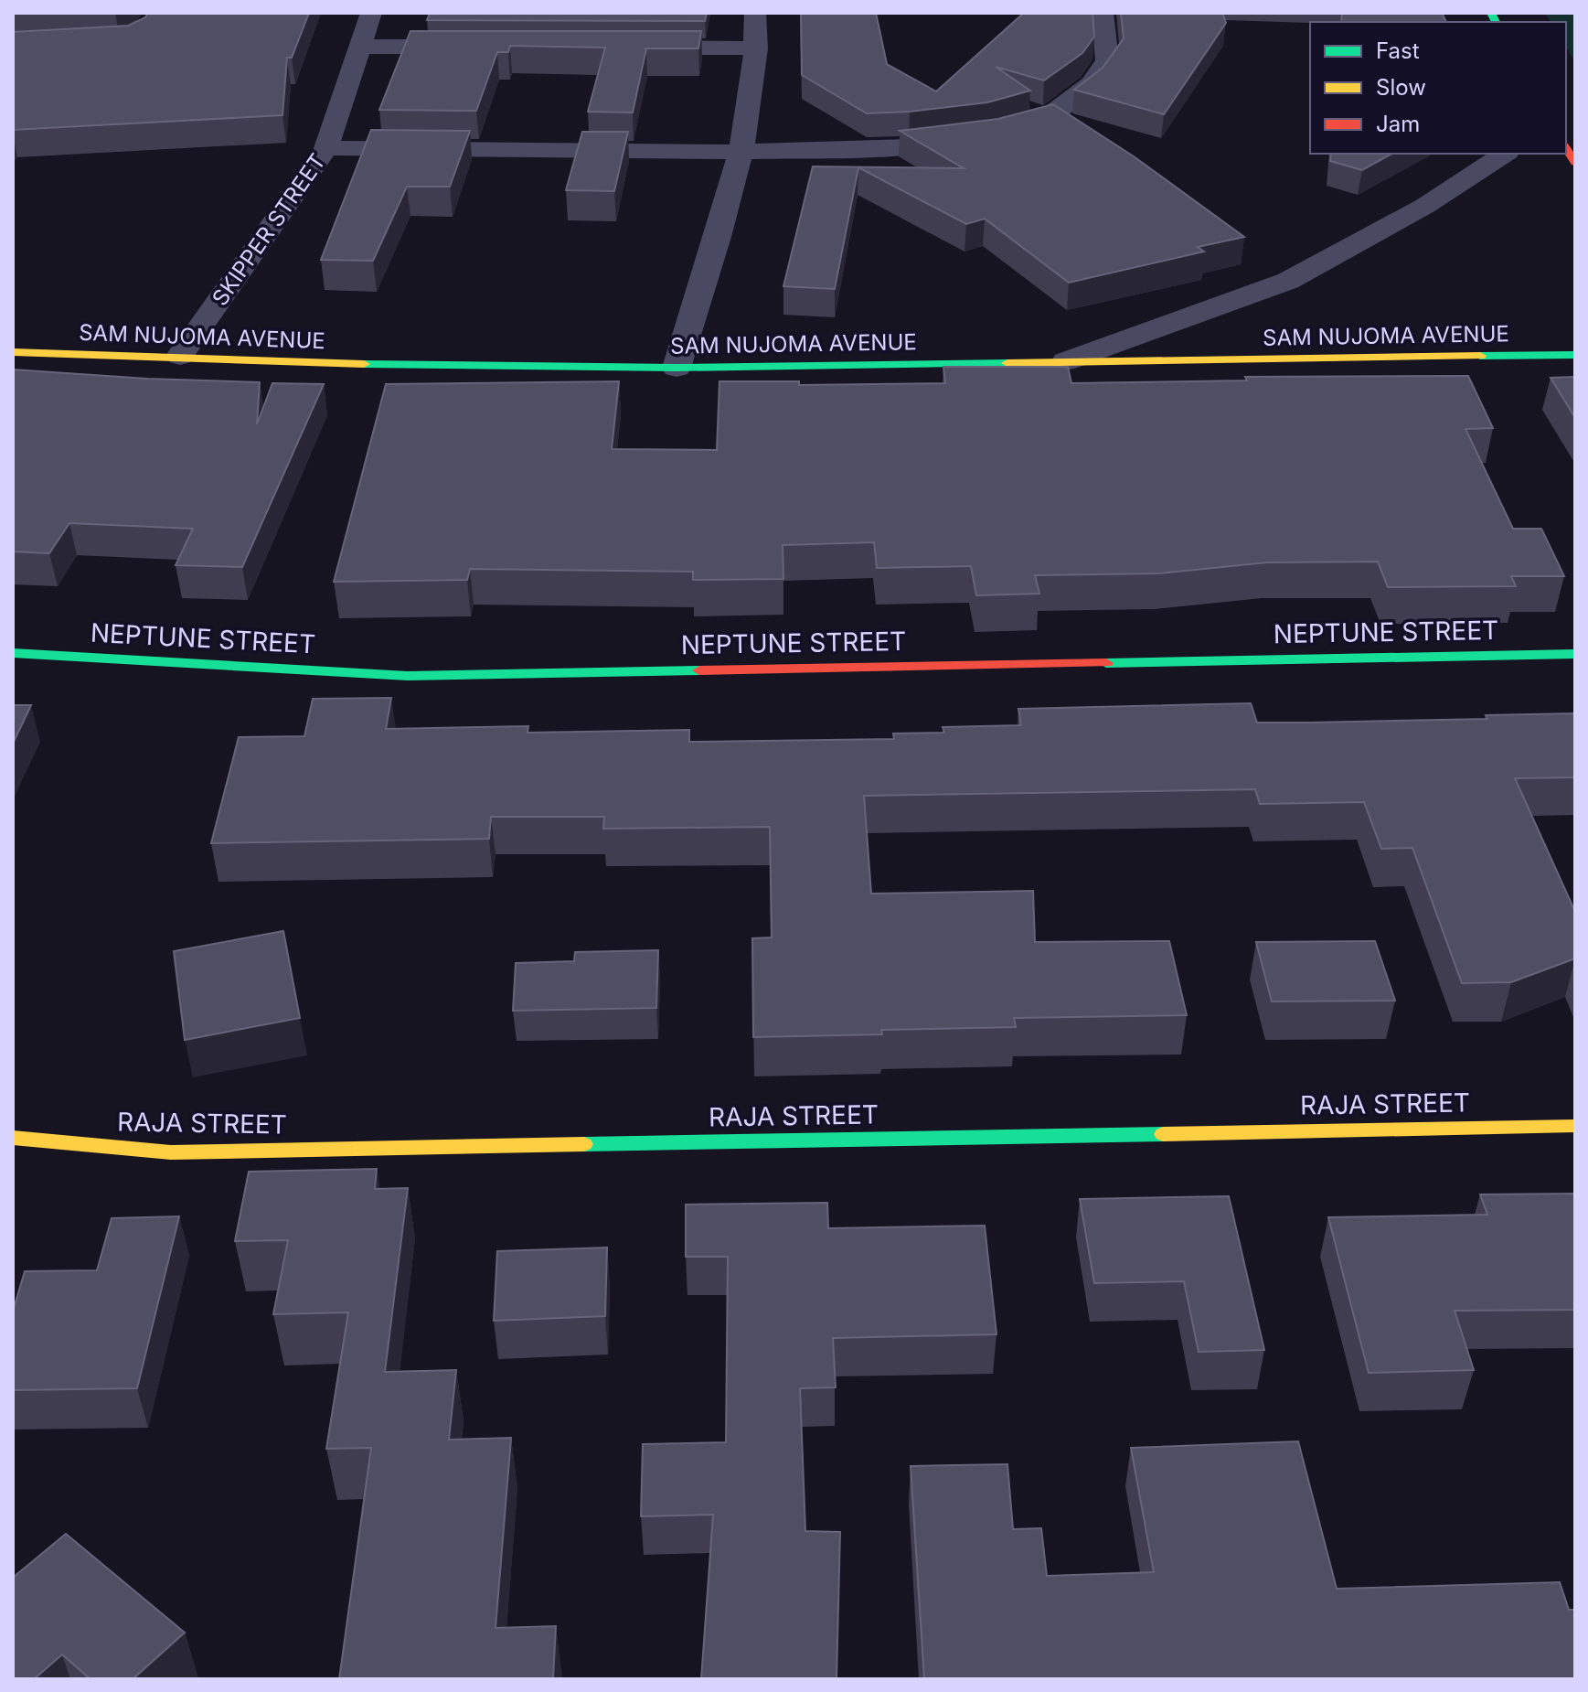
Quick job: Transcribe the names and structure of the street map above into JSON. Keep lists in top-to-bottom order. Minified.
{"streets":{"street":["SKIPPER STREET","SAM NUJOMA AVENUE","NEPTUNE STREET","RAJA STREET"]},"crossings":[["SKIPPER STREET","SAM NUJOMA AVENUE"]],"legend":["Fast","Slow","Jam"]}
